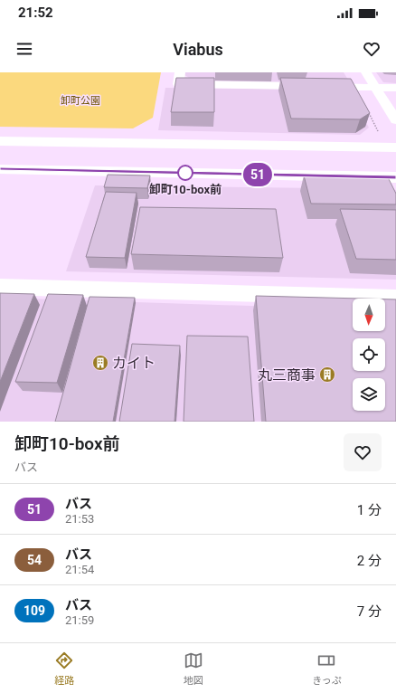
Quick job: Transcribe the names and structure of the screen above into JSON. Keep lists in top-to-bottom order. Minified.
{"parks":["卸町公園"],"places":{"other":["卸町10-box前"],"building":["カイト","丸三商事"]},"lines":["bus line 51"],"north":"bottom","page":{"status":"21:52","header":"Viabus","on_map":"51","heading":["卸町10-box前","バス"],"list":[{"mark":"51","name":"バス","note":"21:53","value":"1 分"},{"mark":"54","name":"バス","note":"21:54","value":"2 分"},{"mark":"109","name":"バス","note":"21:59","value":"7 分"}],"tabs":["経路","地図","きっぷ"]}}
